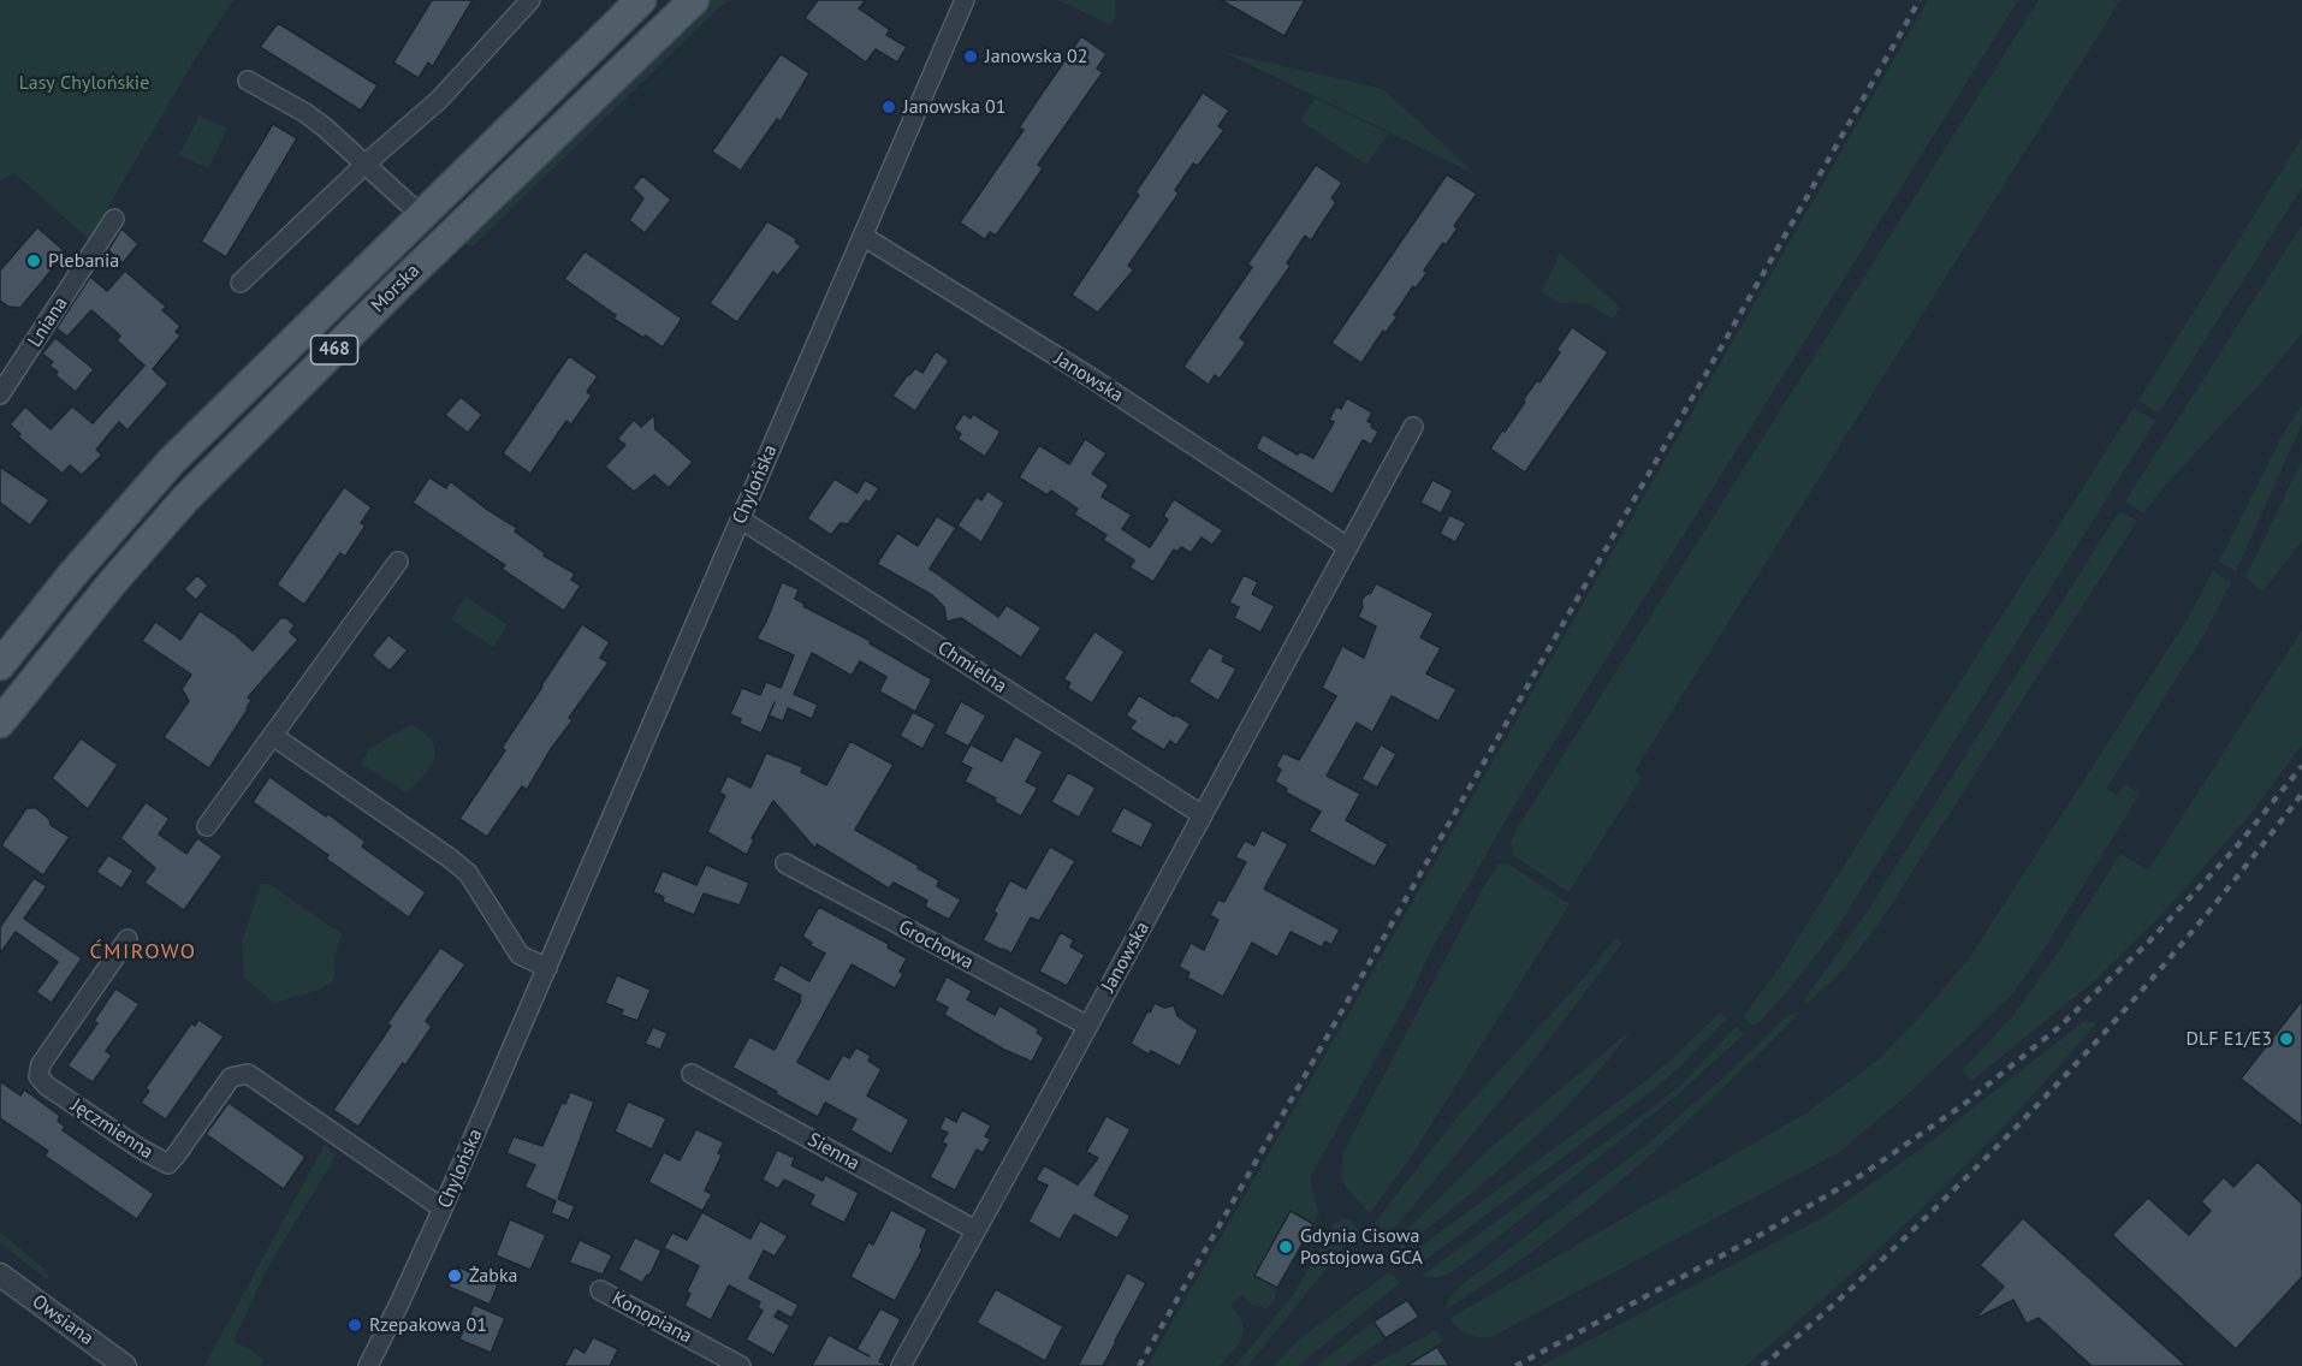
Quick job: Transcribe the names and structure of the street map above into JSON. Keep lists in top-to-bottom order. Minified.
{"streets":{"main road":["Morska","468"],"street":["Lniana","Janowska","Chylońska","Chmielna","Grochowa","Jęczmienna","Sienna","Konopiana","Owsiana"]},"crossings":[["Janowska","Chylońska"],["Janowska","Chmielna"],["Janowska","Grochowa"],["Janowska","Sienna"],["Chylońska","Chmielna"],["Chylońska","Jęczmienna"]],"districts":["ĆMIROWO"],"parks":["Lasy Chylońskie"],"places":["Janowska 02","Janowska 01","Plebania","DLF E1/E3","Gdynia Cisowa Postojowa GCA","Żabka","Rzepakowa 01"]}
